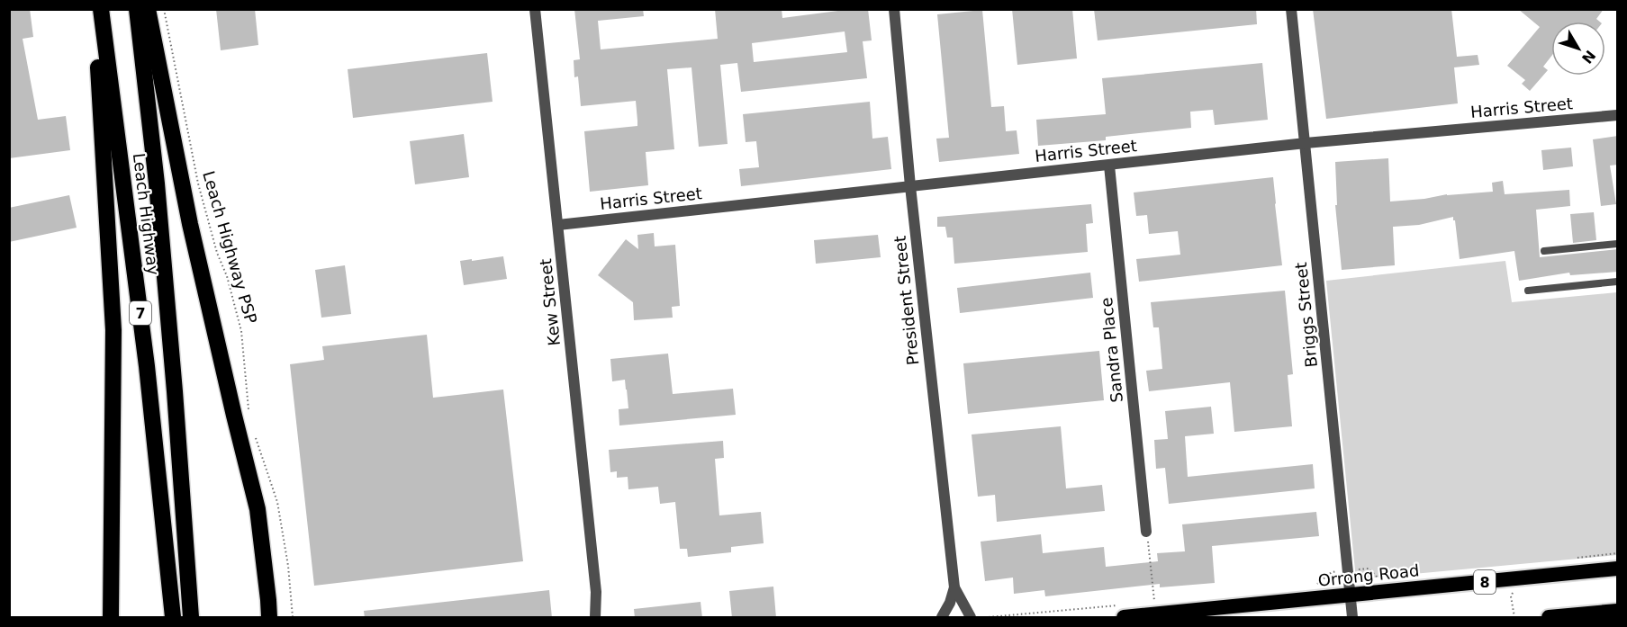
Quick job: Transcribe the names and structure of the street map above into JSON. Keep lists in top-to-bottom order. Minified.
{"streets":{"highway":["Leach Highway","7","Orrong Road","8"],"street":["Harris Street","President Street","Kew Street","Briggs Street","Sandra Place"],"path":["Leach Highway PSP"]},"crossings":[["Harris Street","President Street"],["Harris Street","Kew Street"],["Harris Street","Briggs Street"],["Harris Street","Sandra Place"],["Briggs Street","Orrong Road"]],"north":"bottom right"}
